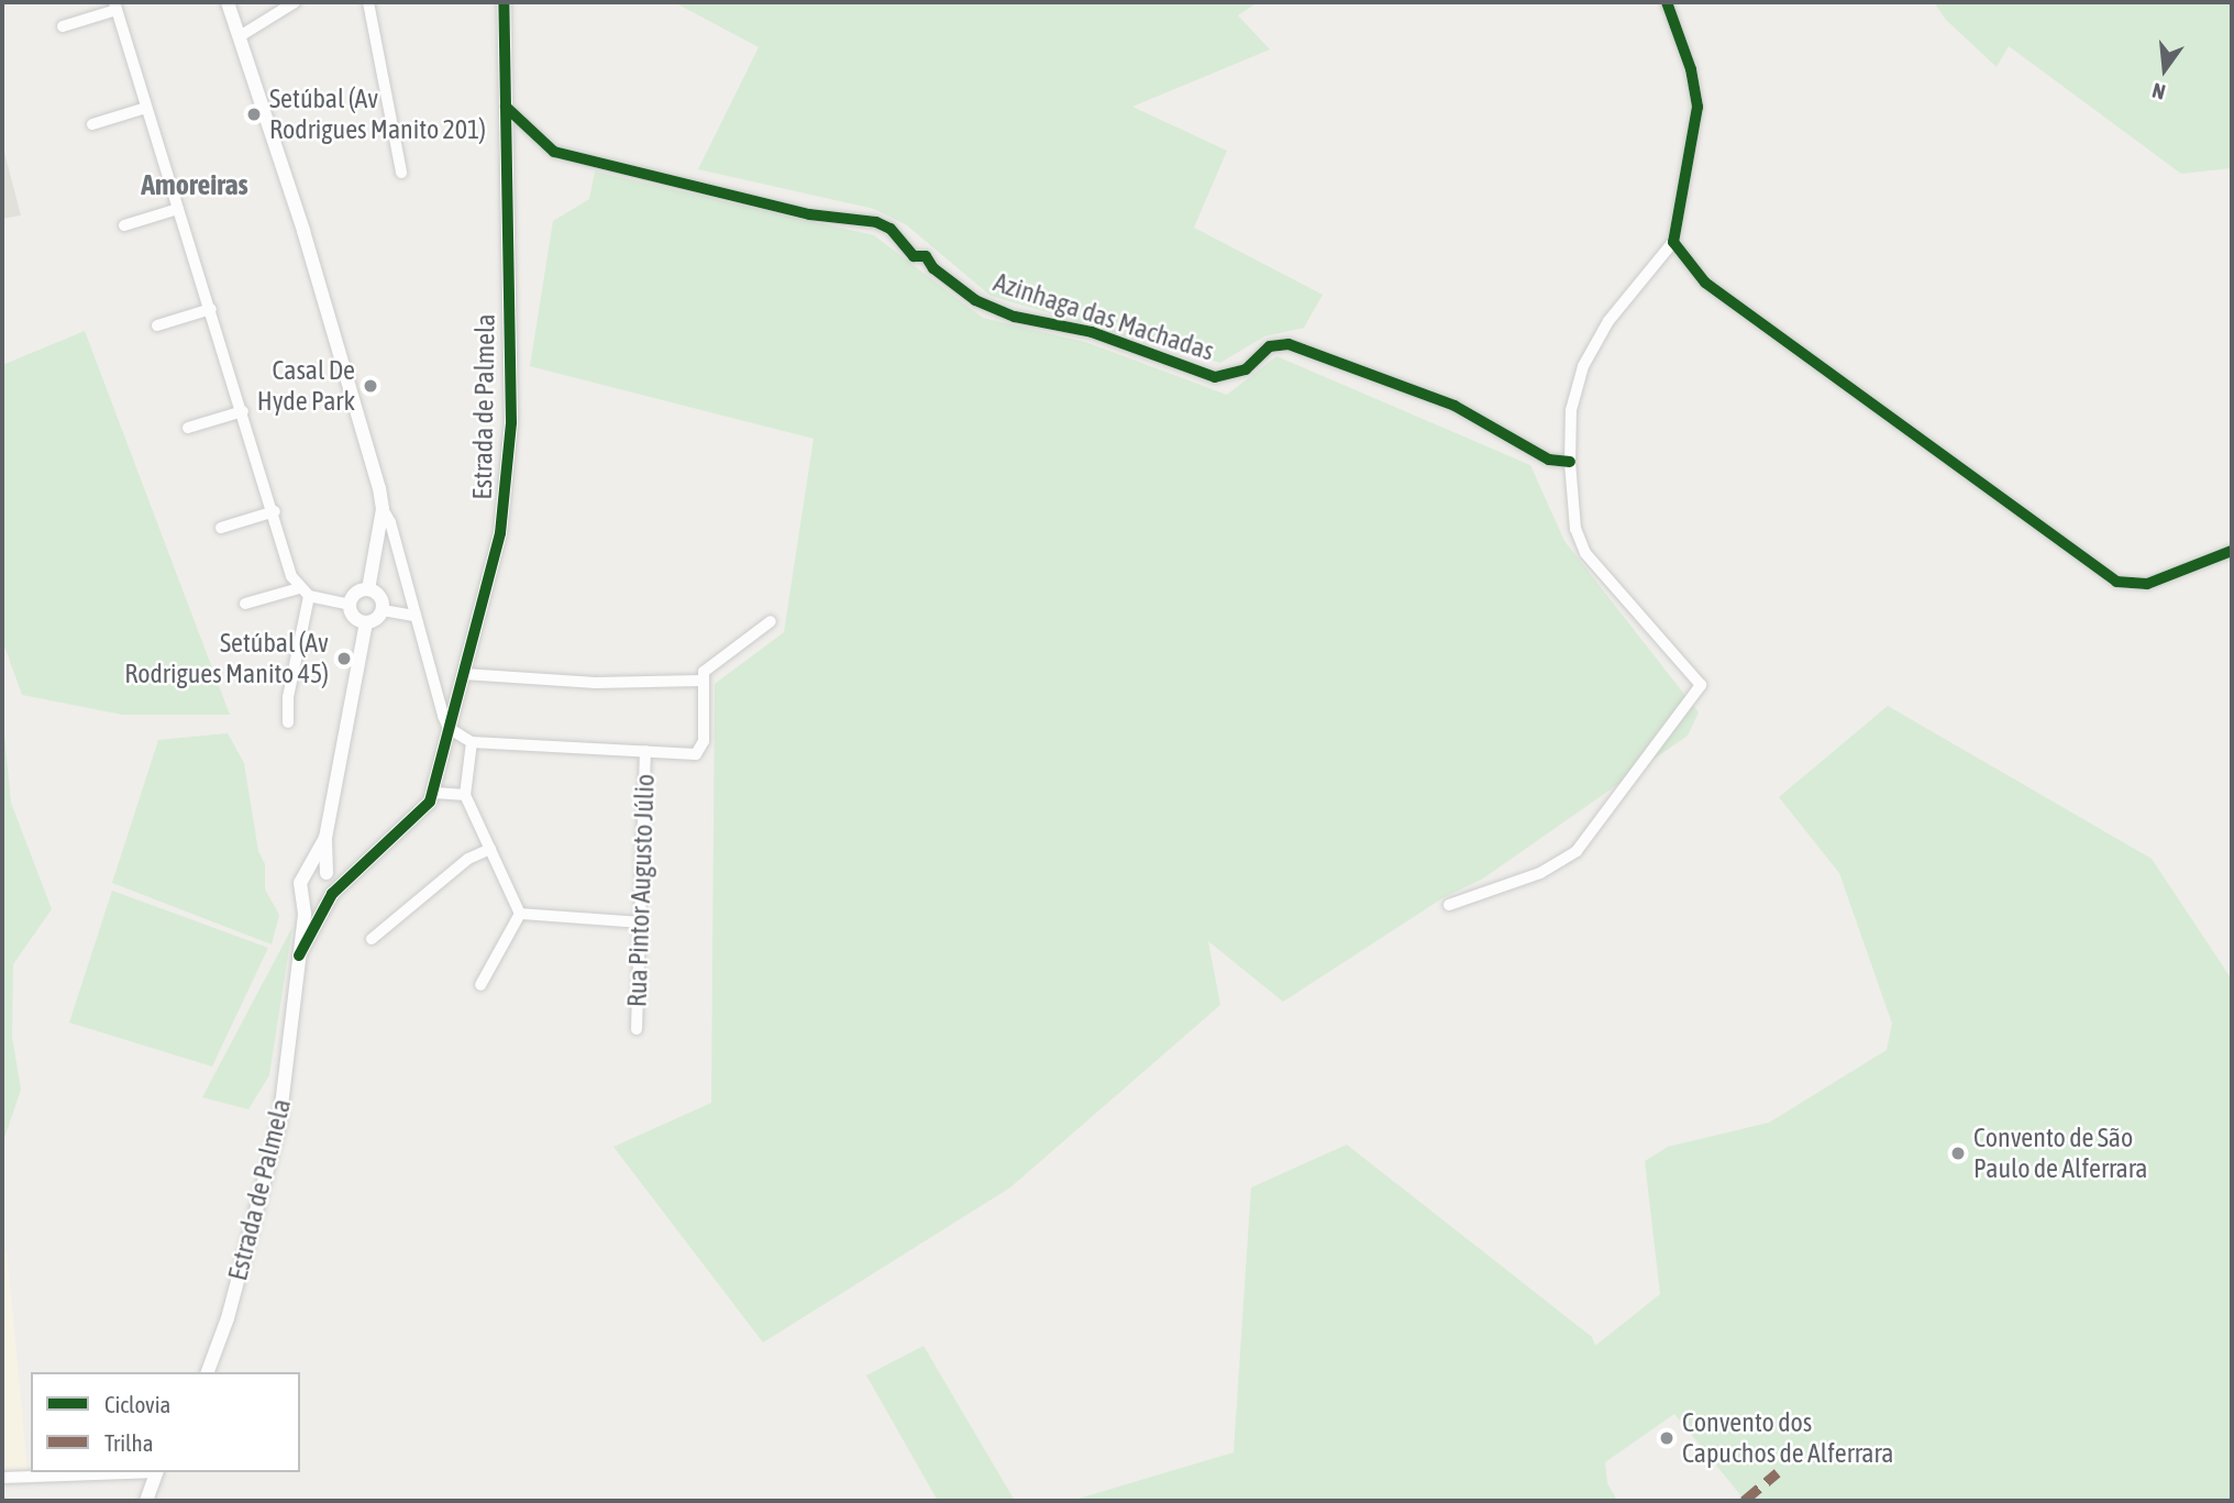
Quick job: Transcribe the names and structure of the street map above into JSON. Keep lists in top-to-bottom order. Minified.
{"streets":{"street":["Azinhaga das Machadas","Estrada de Palmela","Rua Pintor Augusto Júlio"]},"crossings":[["Azinhaga das Machadas","Estrada de Palmela"]],"districts":["Amoreiras"],"places":["Setúbal (Av Rodrigues Manito 201)","Casal De Hyde Park","Setúbal (Av Rodrigues Manito 45)","Convento de São Paulo de Alferrara","Convento dos Capuchos de Alferrara"],"legend":["Ciclovia","Trilha"],"north":"bottom"}
